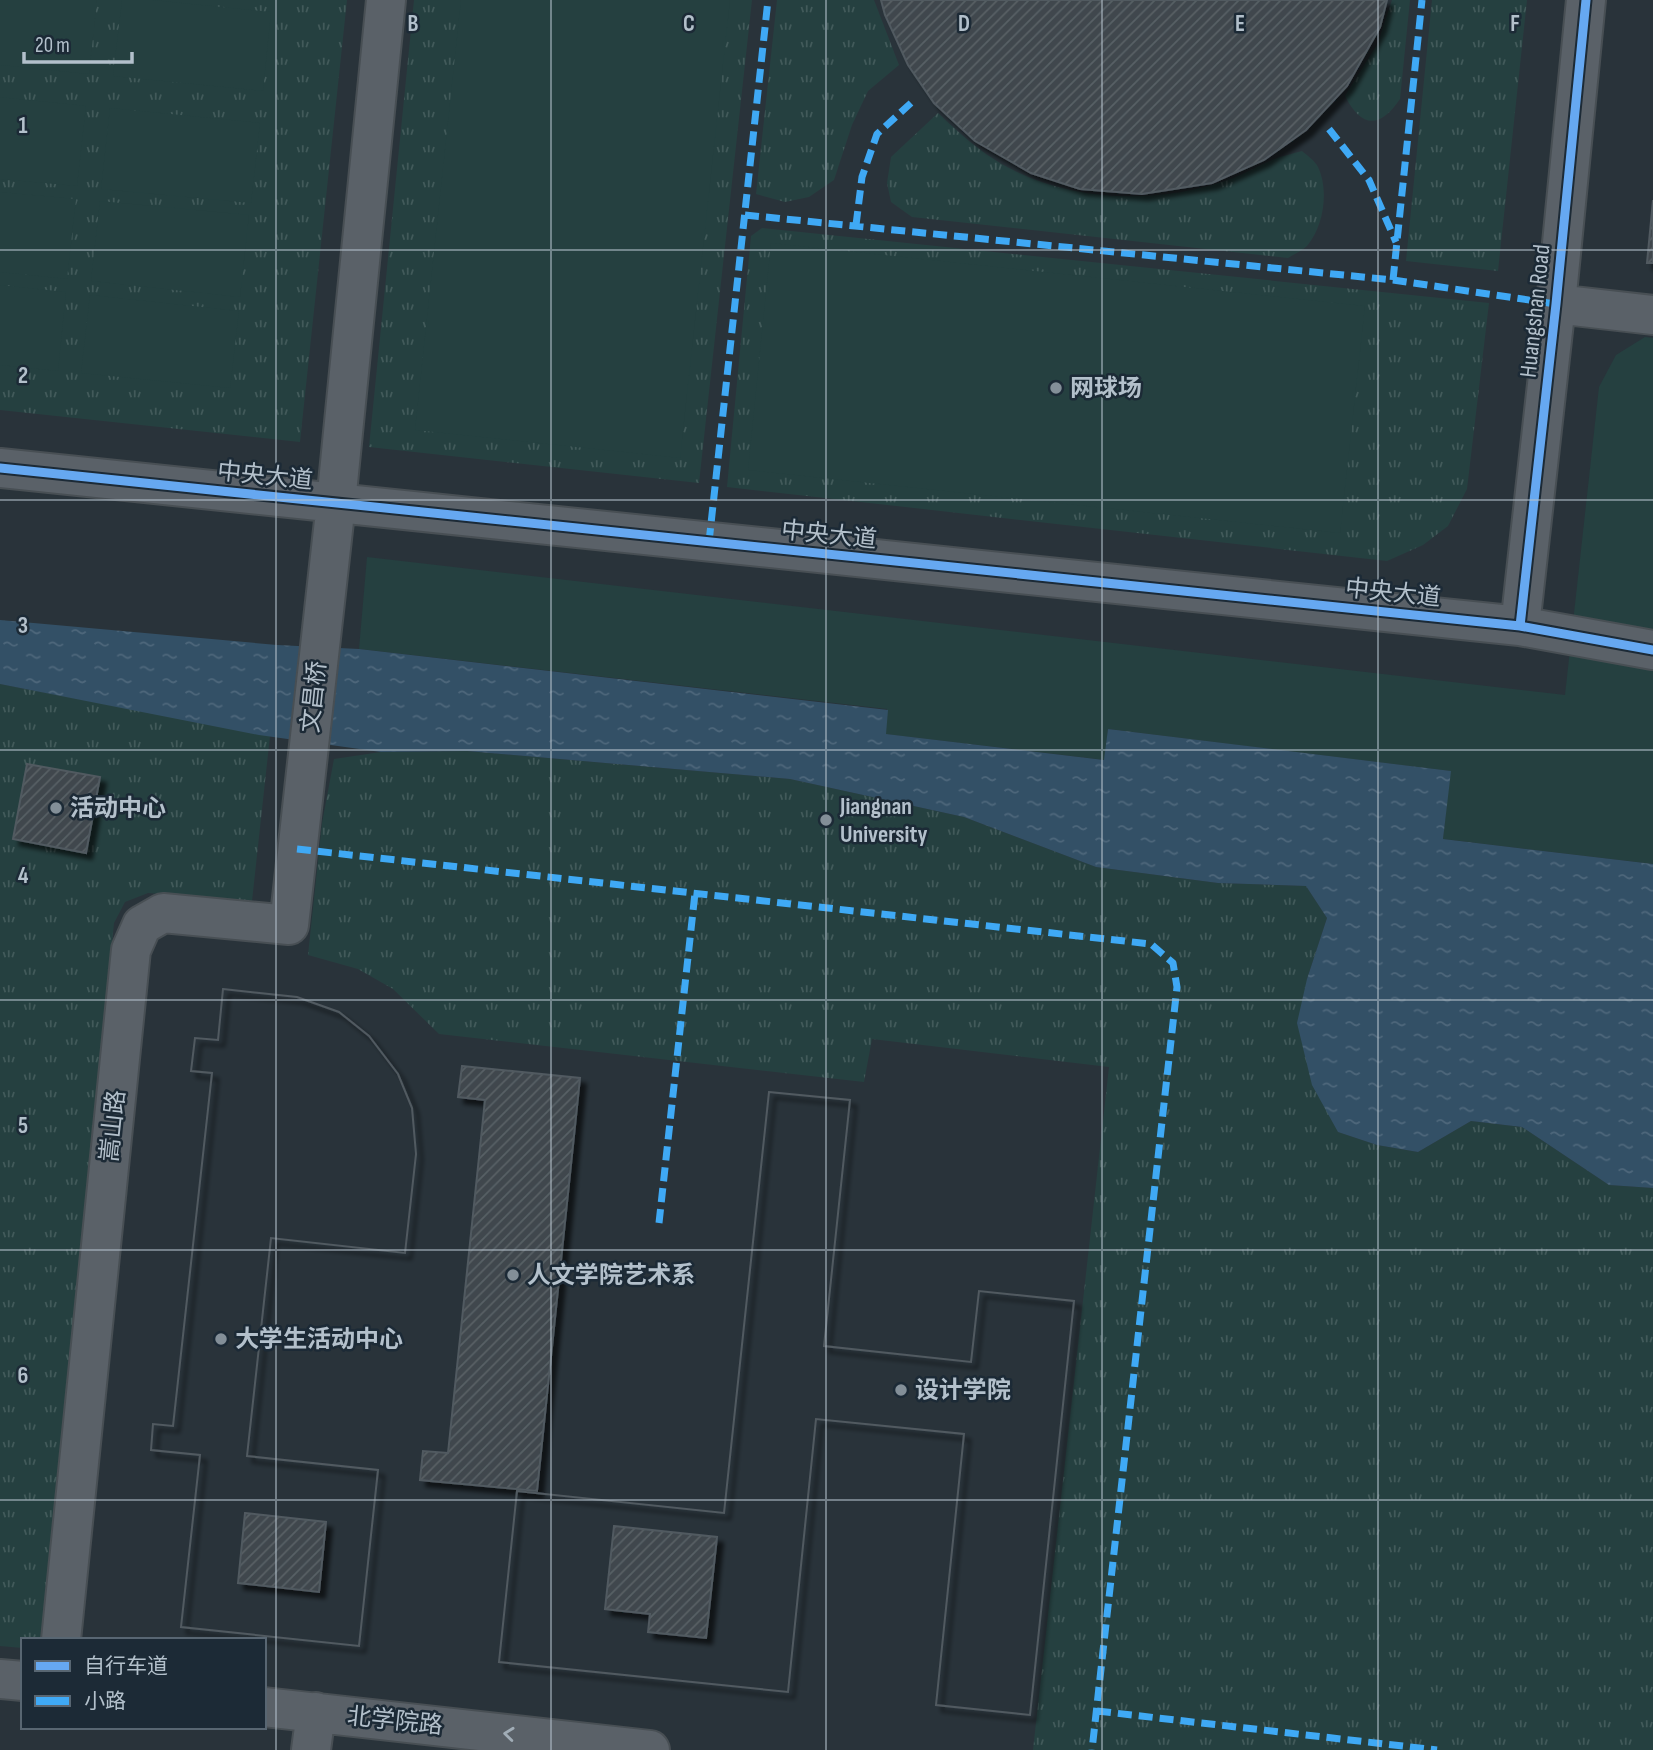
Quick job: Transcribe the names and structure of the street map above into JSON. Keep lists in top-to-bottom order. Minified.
{"streets":{"street":["Huangshan Road","中央大道","文昌桥","嵩山路","北学院路"]},"crossings":[["Huangshan Road","中央大道"],["中央大道","文昌桥"],["文昌桥","嵩山路"]],"one_way":["北学院路"],"places":["网球场","活动中心","Jiangnan University","人文学院艺术系","大学生活动中心","设计学院"],"legend":["自行车道","小路"],"scale_bar":"20 m","grid":{"columns":["B","C","D","E","F"],"rows":["1","2","3","4","5","6"]}}
